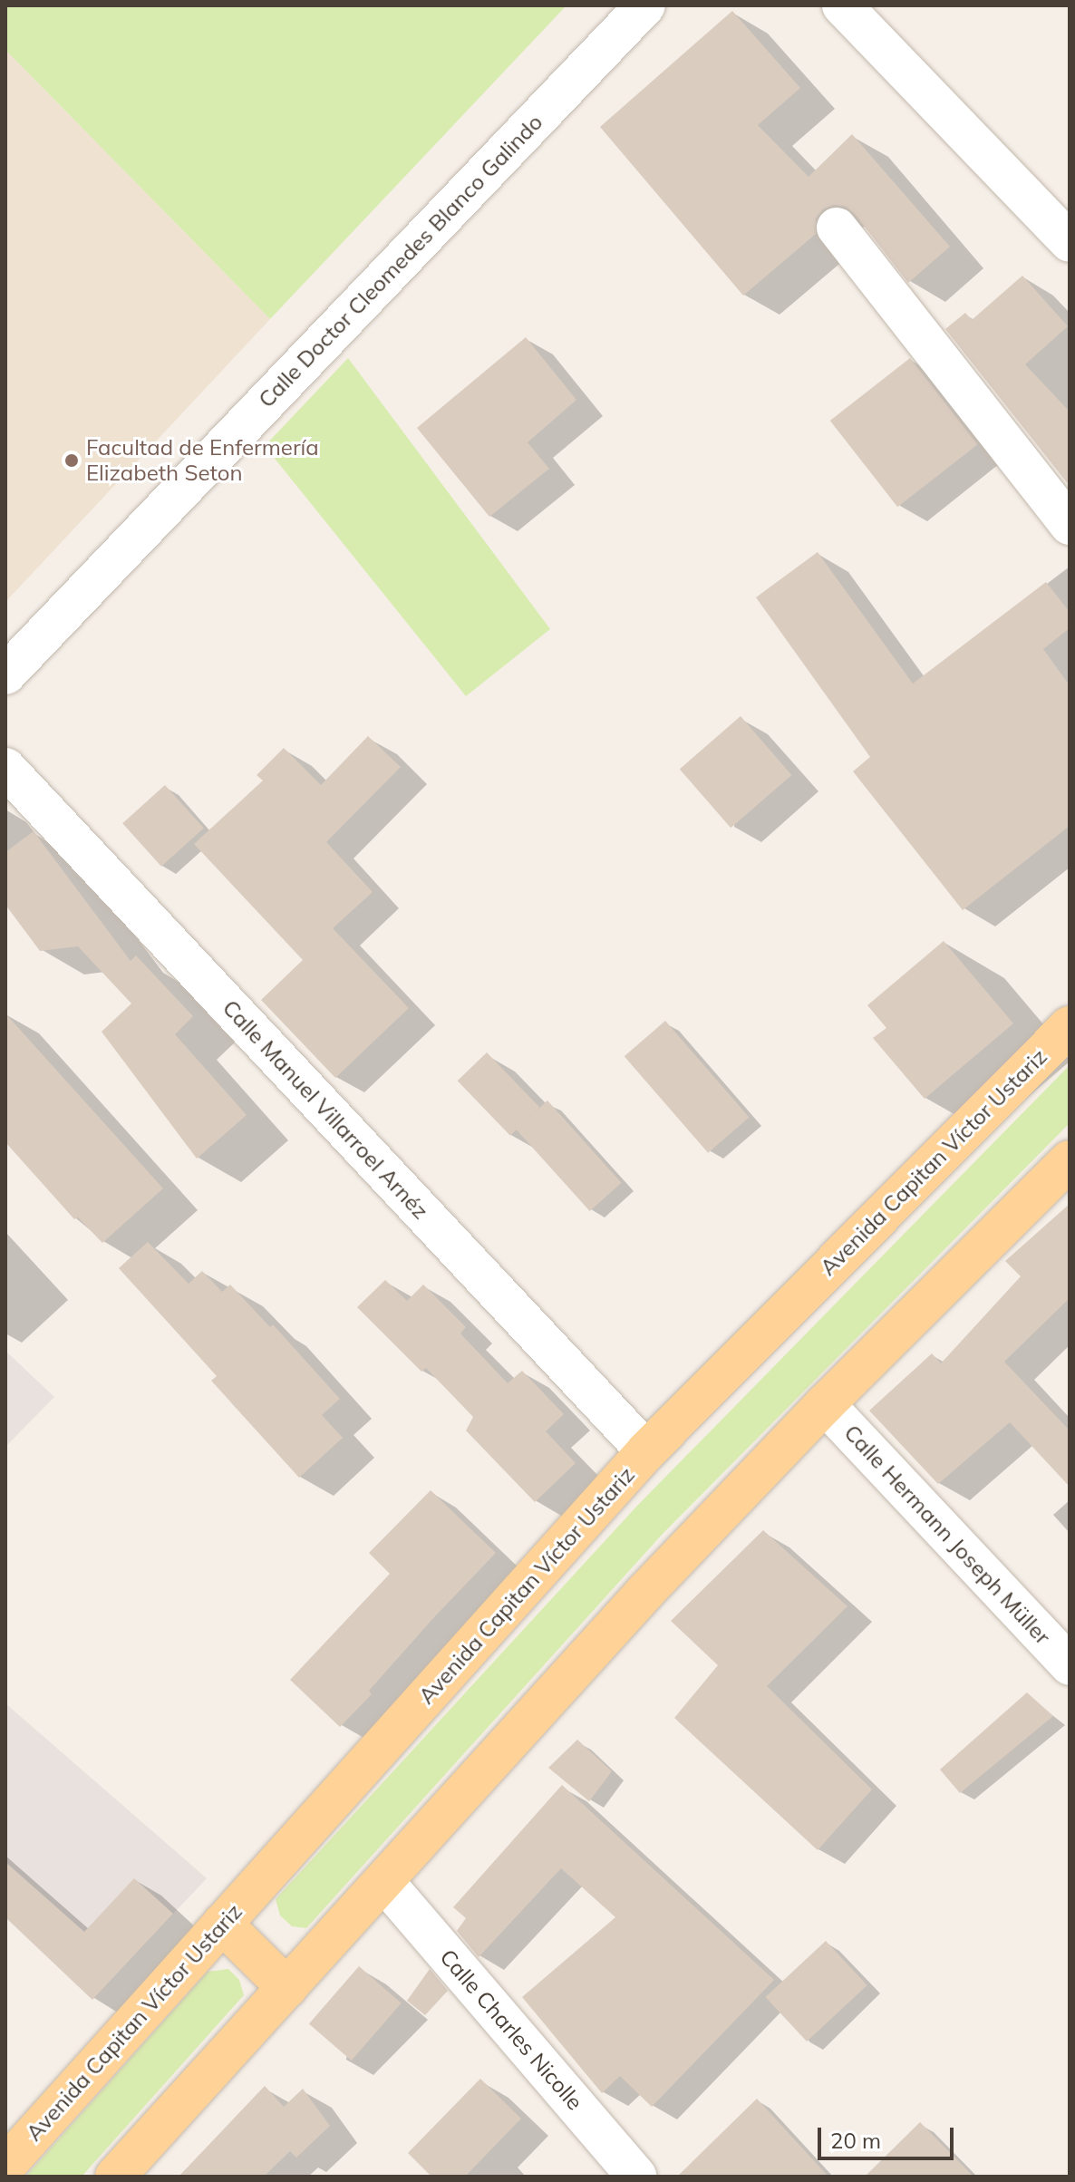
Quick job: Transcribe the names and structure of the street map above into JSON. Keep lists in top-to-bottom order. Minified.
{"streets":{"main road":["Avenida Capitan Víctor Ustariz"],"street":["Calle Doctor Cleomedes Blanco Galindo","Calle Manuel Villarroel Arnéz","Calle Hermann Joseph Müller","Calle Charles Nicolle"]},"crossings":[["Calle Manuel Villarroel Arnéz","Avenida Capitan Víctor Ustariz"]],"places":["Facultad de Enfermería Elizabeth Seton"],"scale_bar":"20 m"}
